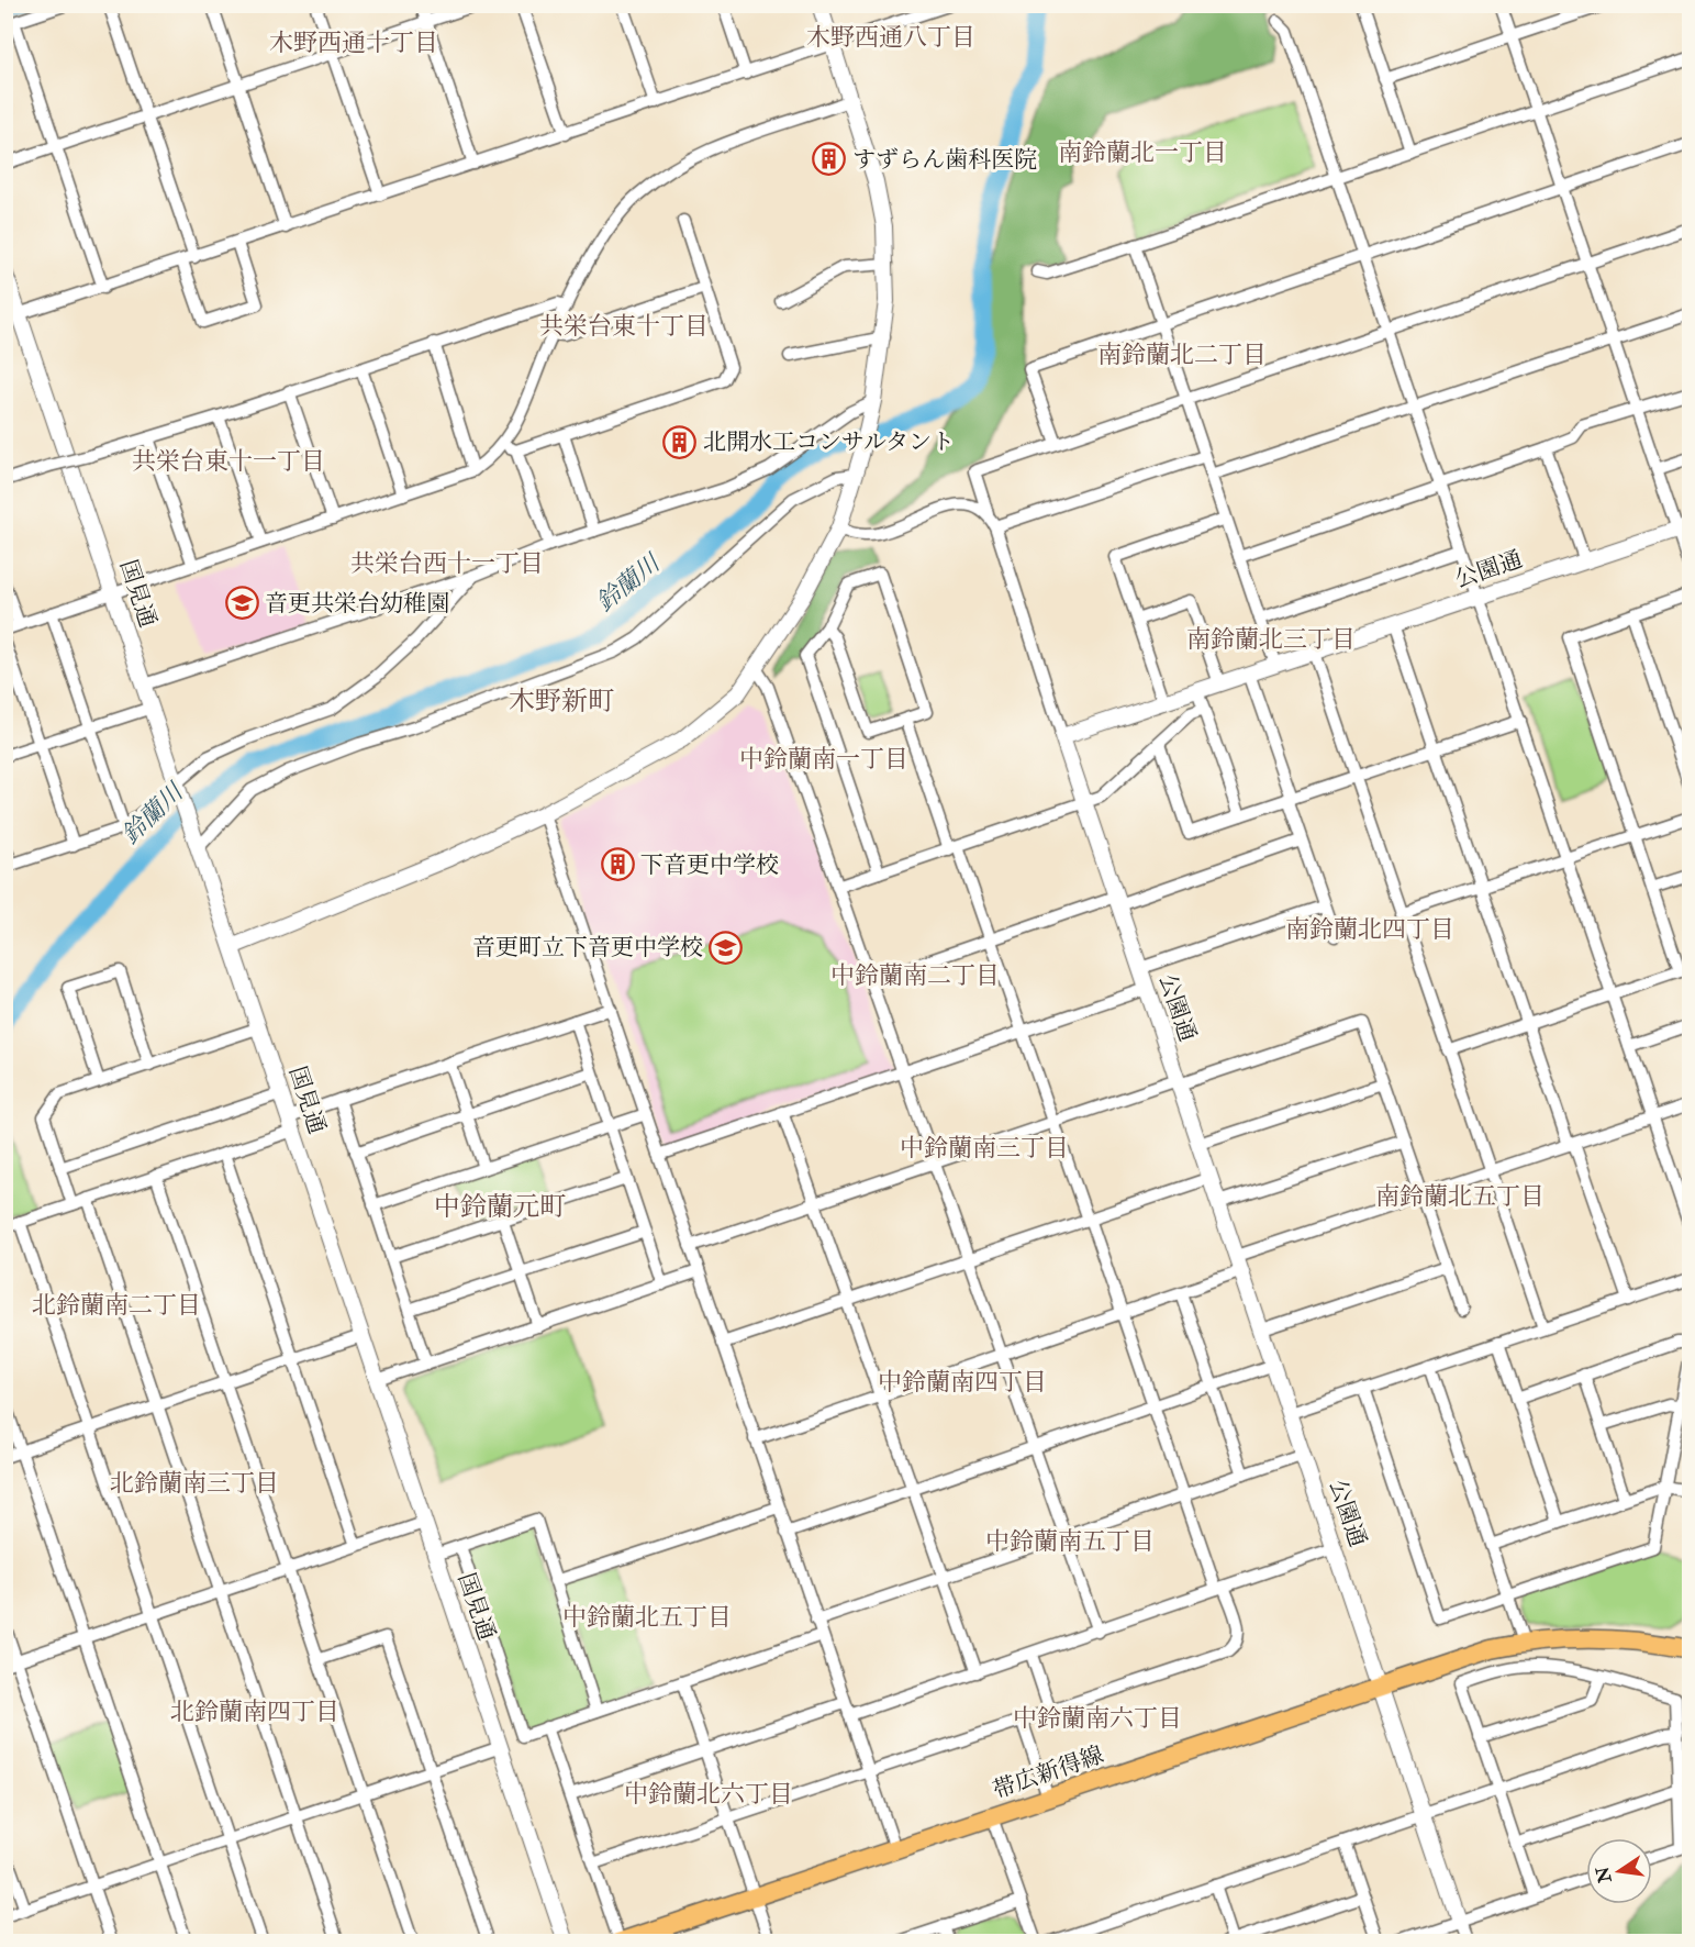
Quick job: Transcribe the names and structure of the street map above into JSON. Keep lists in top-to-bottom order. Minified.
{"streets":{"main road":["帯広新得線"],"street":["公園通","国見通"]},"crossings":[["公園通","帯広新得線"]],"districts":["木野西通八丁目","木野西通十丁目","南鈴蘭北一丁目","共栄台東十丁目","南鈴蘭北二丁目","共栄台東十一丁目","共栄台西十一丁目","南鈴蘭北三丁目","木野新町","中鈴蘭南一丁目","南鈴蘭北四丁目","中鈴蘭南二丁目","中鈴蘭南三丁目","南鈴蘭北五丁目","中鈴蘭元町","北鈴蘭南二丁目","中鈴蘭南四丁目","北鈴蘭南三丁目","中鈴蘭南五丁目","中鈴蘭北五丁目","北鈴蘭南四丁目","中鈴蘭南六丁目","中鈴蘭北六丁目"],"water":["鈴蘭川"],"places":{"building":["すずらん歯科医院","北開水工コンサルタント","下音更中学校"],"school or university":["音更共栄台幼稚園","音更町立下音更中学校"]},"north":"left"}
